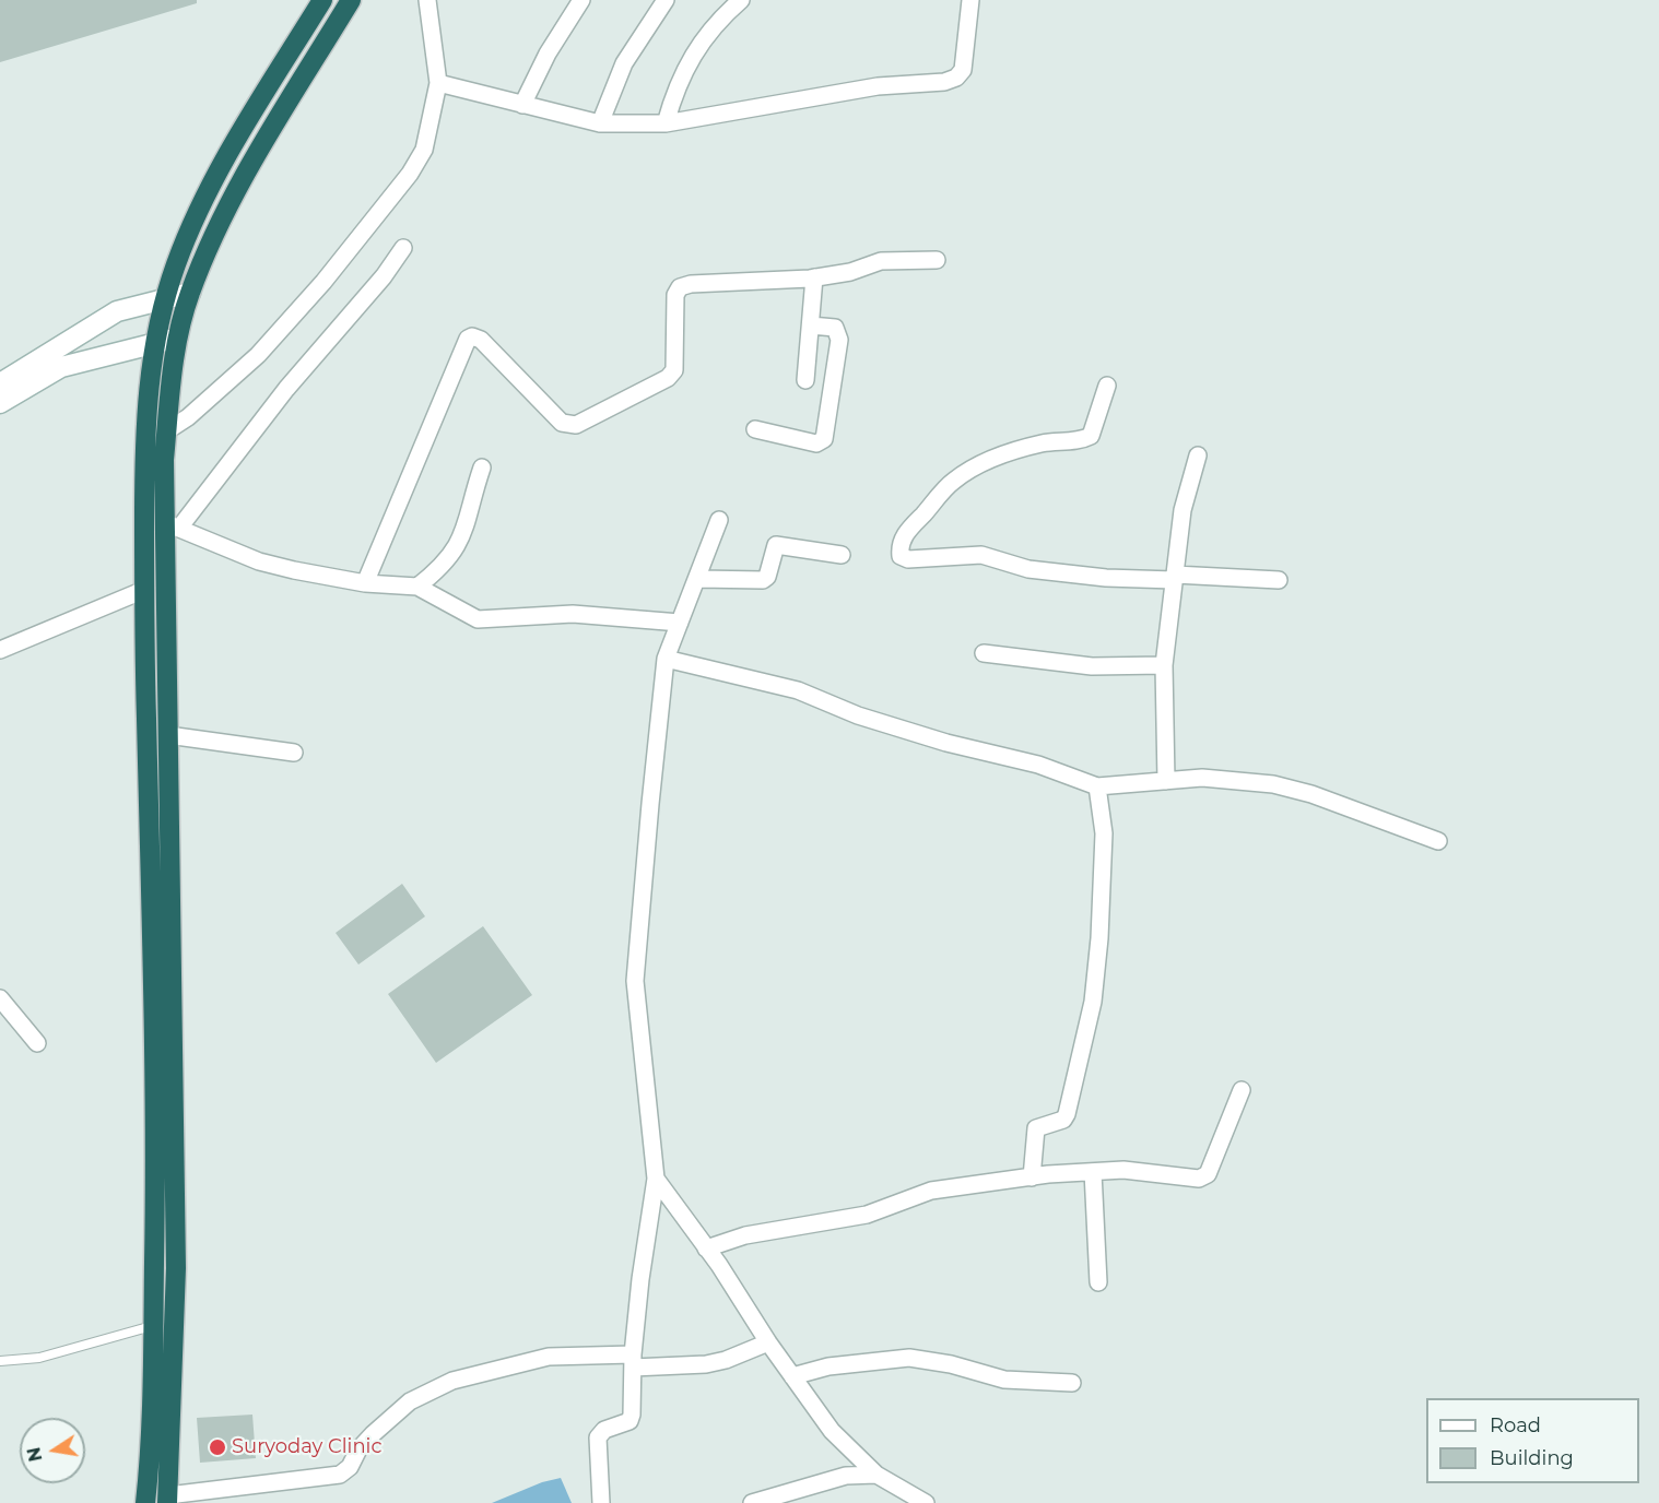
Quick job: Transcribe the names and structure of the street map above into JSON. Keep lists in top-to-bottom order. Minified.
{"places":["Suryoday Clinic"],"legend":["Road","Building"],"north":"left"}
